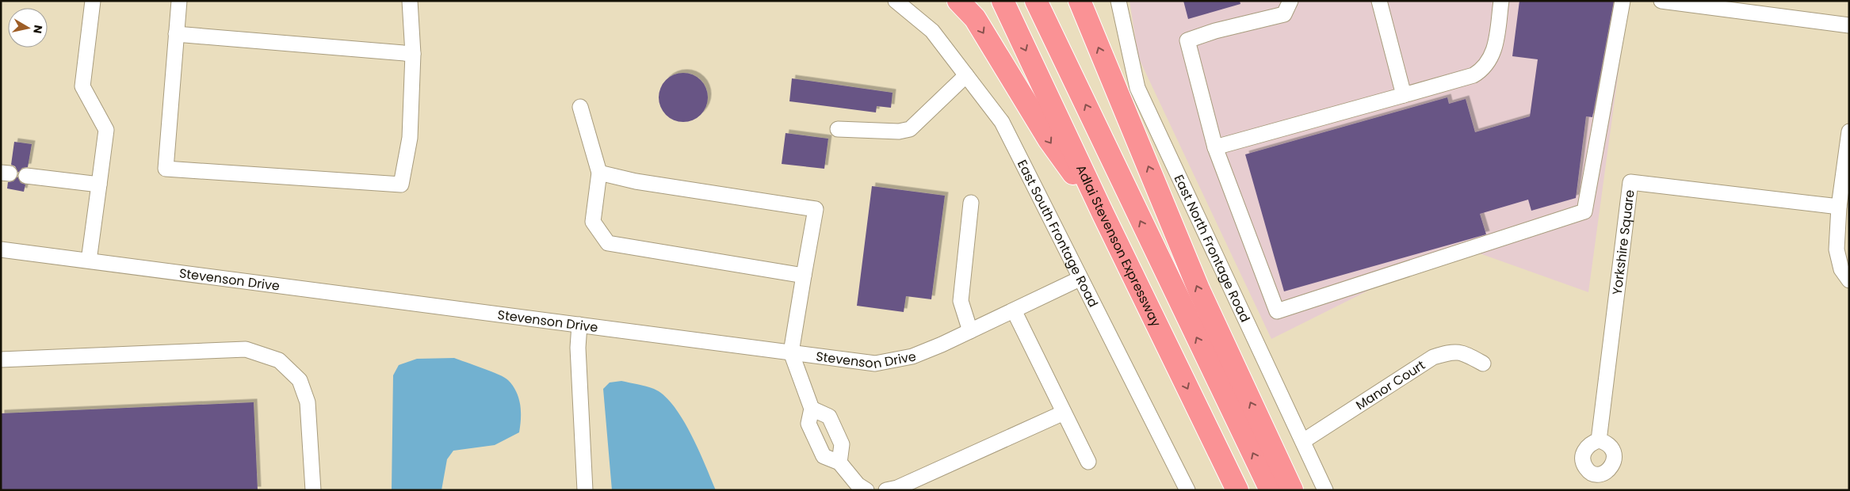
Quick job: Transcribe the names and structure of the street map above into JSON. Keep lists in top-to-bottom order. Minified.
{"streets":{"highway":["Adlai Stevenson Expressway"],"street":["East South Frontage Road","Yorkshire Square","East North Frontage Road","Stevenson Drive","Manor Court"]},"crossings":[["East South Frontage Road","Stevenson Drive"],["East North Frontage Road","Manor Court"]],"north":"right"}
